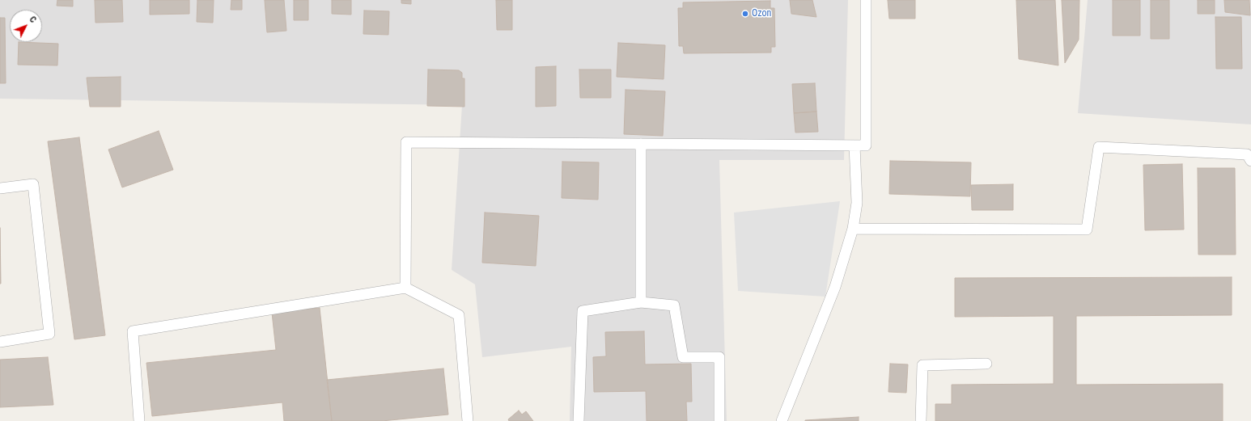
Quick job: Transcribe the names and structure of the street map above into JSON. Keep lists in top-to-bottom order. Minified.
{"places":["Ozon"],"north":"top right"}
